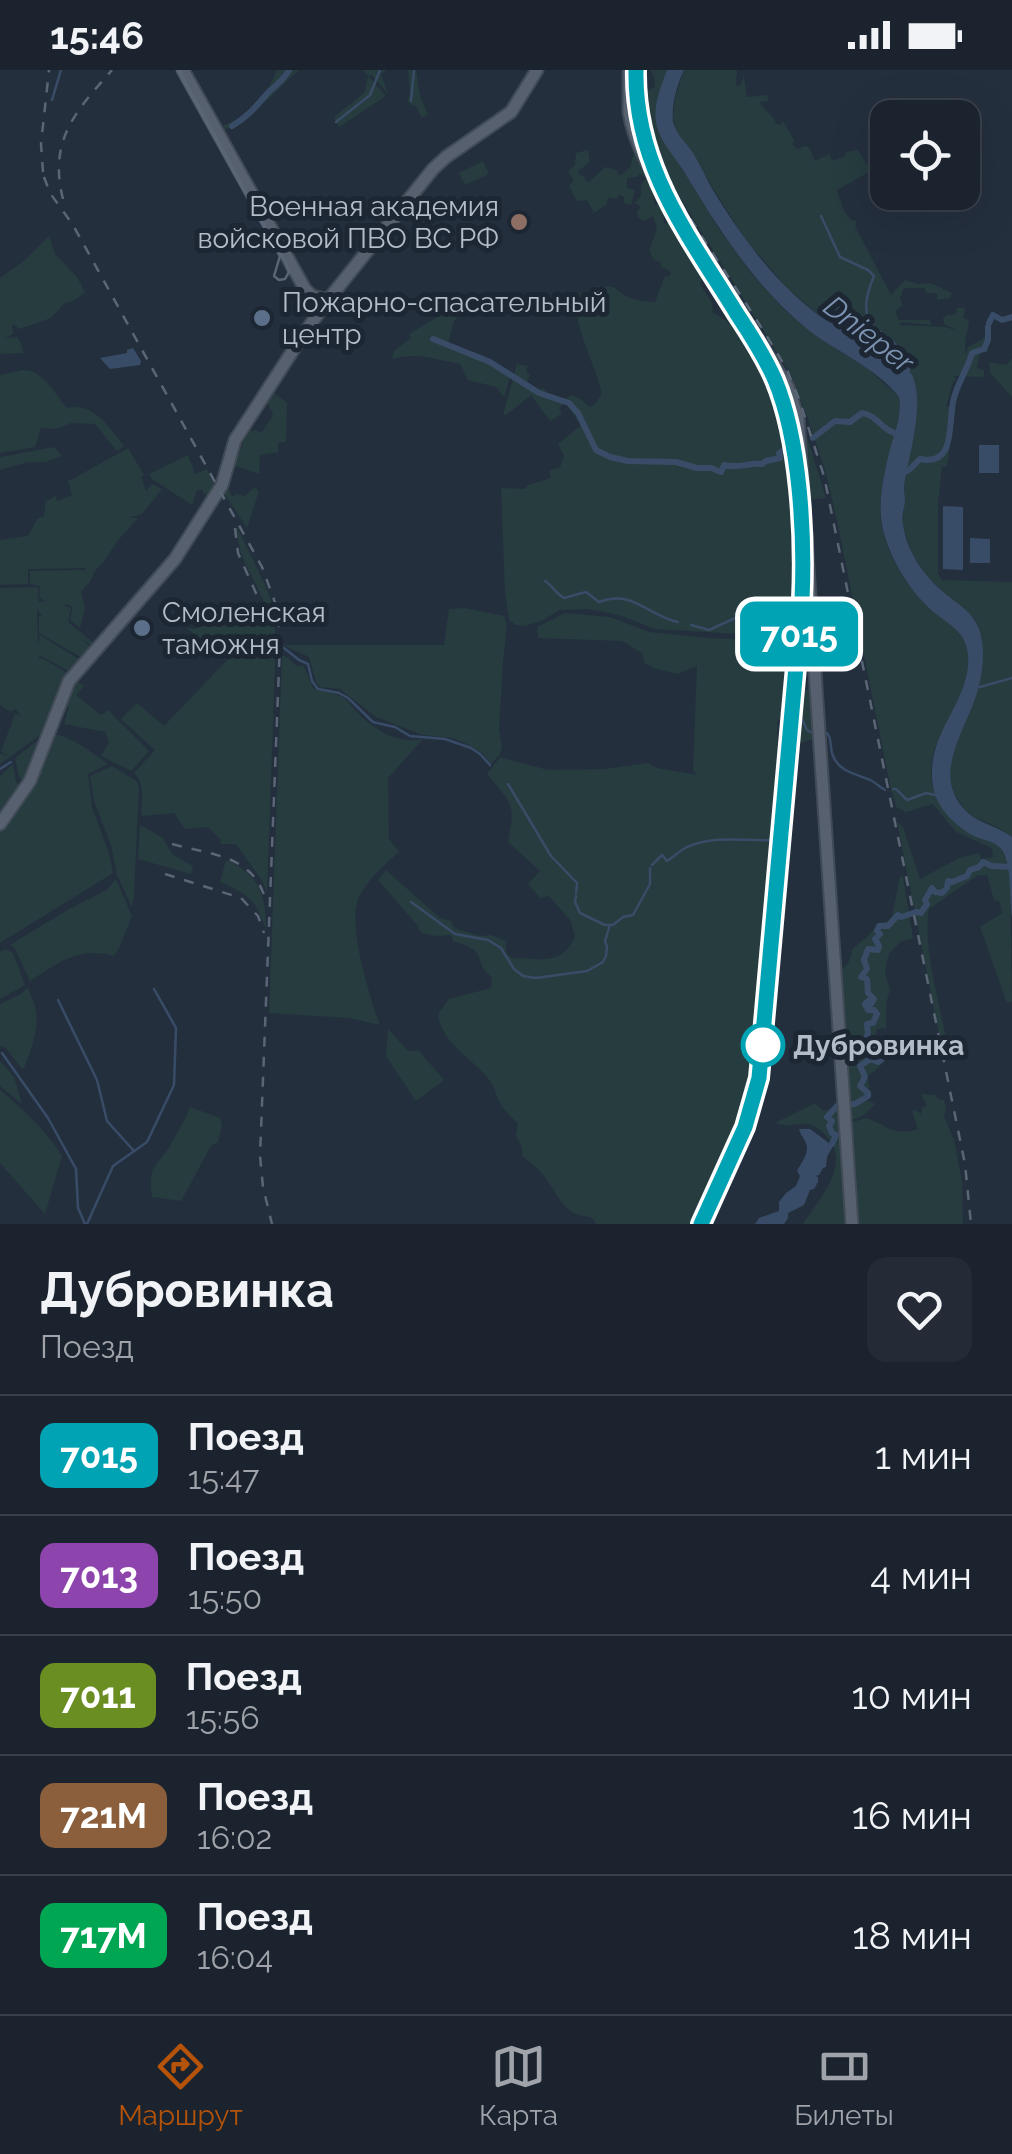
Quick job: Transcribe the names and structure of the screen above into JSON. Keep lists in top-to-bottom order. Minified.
{"water":["Dnieper"],"places":["Военная академия войсковой ПВО ВС РФ","Пожарно-спасательный центр","Смоленская таможня","Дубровинка"],"page":{"status":"15:46","on_map":"7015","heading":["Дубровинка","Поезд"],"list":[{"mark":"7015","name":"Поезд","note":"15:47","value":"1 мин"},{"mark":"7013","name":"Поезд","note":"15:50","value":"4 мин"},{"mark":"7011","name":"Поезд","note":"15:56","value":"10 мин"},{"mark":"721М","name":"Поезд","note":"16:02","value":"16 мин"},{"mark":"717М","name":"Поезд","note":"16:04","value":"18 мин"}],"tabs":["Маршрут","Карта","Билеты"]}}
